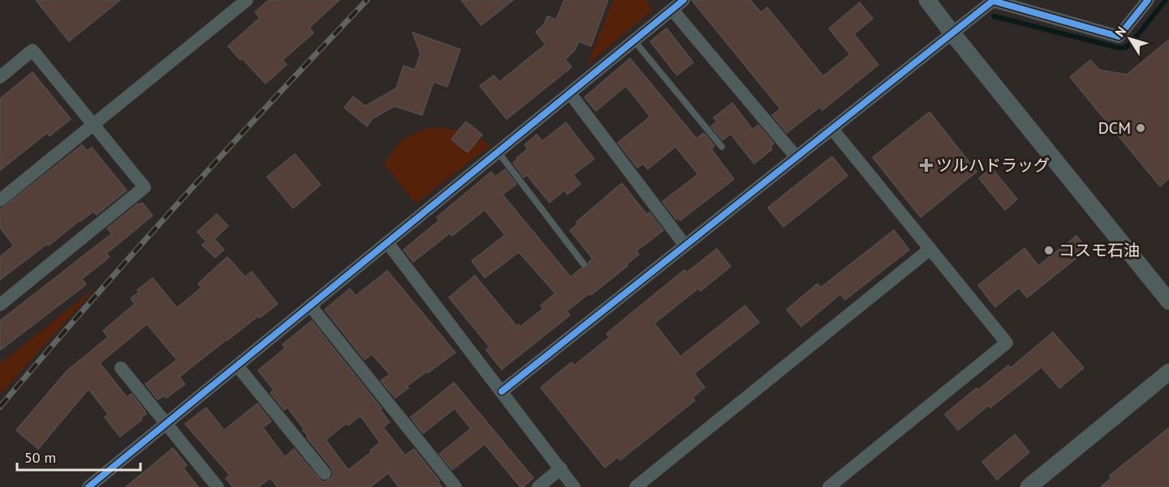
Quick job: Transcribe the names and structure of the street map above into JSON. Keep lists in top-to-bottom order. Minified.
{"places":{"other":["DCM","コスモ石油"],"health":["ツルハドラッグ"]},"scale_bar":"50 m","north":"top left"}
